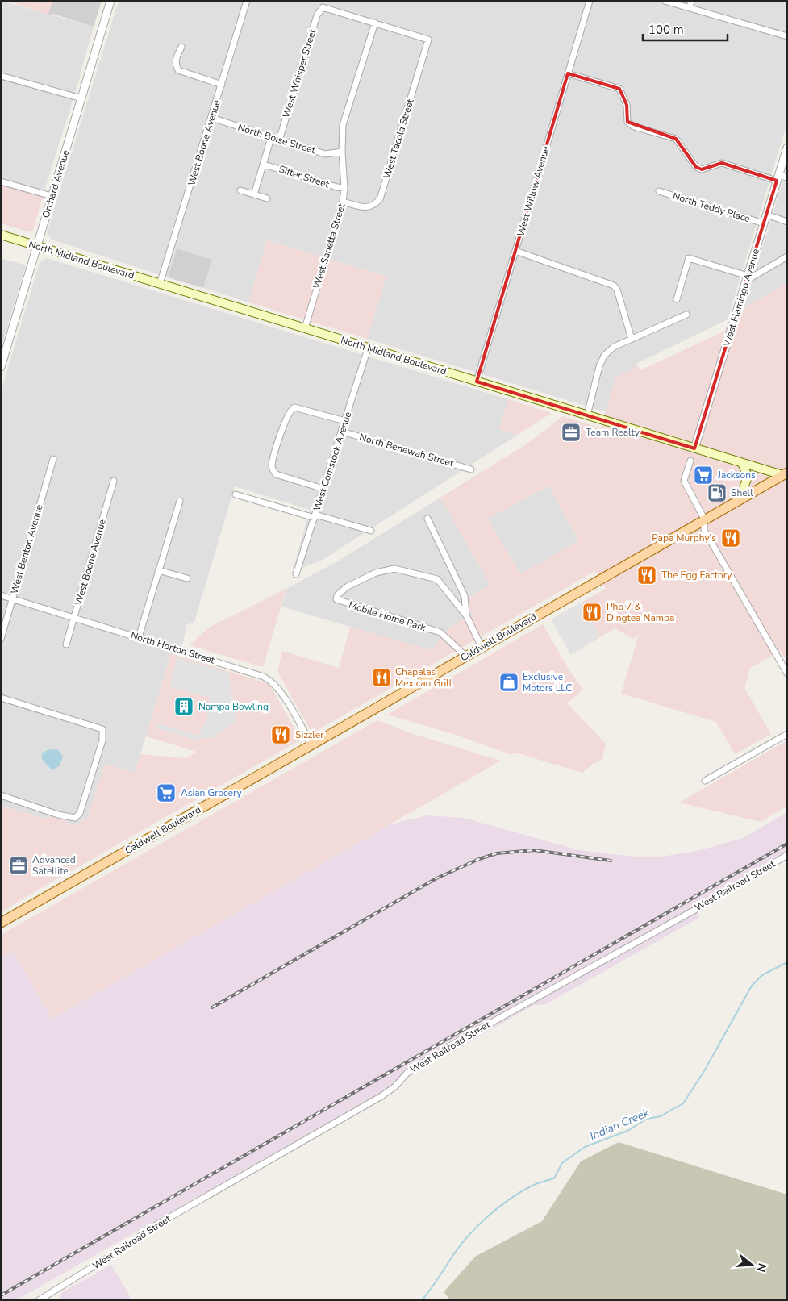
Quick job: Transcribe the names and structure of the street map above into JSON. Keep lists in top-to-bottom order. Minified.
{"streets":{"main road":["North Midland Boulevard","Caldwell Boulevard"],"street":["West Whisper Street","North Boise Street","West Tacola Street","West Boone Avenue","Sifter Street","Orchard Avenue","West Willow Avenue","North Teddy Place","West Sanetta Street","West Flamingo Avenue","North Benewah Street","West Comstock Avenue","West Benton Avenue","Mobile Home Park","North Horton Street","West Railroad Street"]},"crossings":[["West Whisper Street","North Boise Street"],["West Whisper Street","West Tacola Street"],["West Whisper Street","West Sanetta Street"],["North Boise Street","West Boone Avenue"],["North Boise Street","West Sanetta Street"],["West Tacola Street","West Sanetta Street"],["West Boone Avenue","North Midland Boulevard"],["West Boone Avenue","North Horton Street"],["Sifter Street","West Sanetta Street"],["Orchard Avenue","North Midland Boulevard"],["West Willow Avenue","North Midland Boulevard"],["North Teddy Place","West Flamingo Avenue"],["West Sanetta Street","North Midland Boulevard"],["North Midland Boulevard","West Flamingo Avenue"],["North Midland Boulevard","West Comstock Avenue"],["North Midland Boulevard","Caldwell Boulevard"],["North Benewah Street","West Comstock Avenue"],["West Benton Avenue","North Horton Street"],["Mobile Home Park","Caldwell Boulevard"],["Caldwell Boulevard","North Horton Street"]],"water":["Indian Creek"],"places":{"office":["Team Realty","Advanced Satellite"],"supermarket":["Jacksons","Asian Grocery"],"fuel station":["Shell"],"restaurant":["Papa Murphy's","The Egg Factory","Pho 7 & Dingtea Nampa","Chapalas Mexican Grill","Sizzler"],"shop":["Exclusive Motors LLC"],"building":["Nampa Bowling"]},"scale_bar":"100 m","north":"right"}
